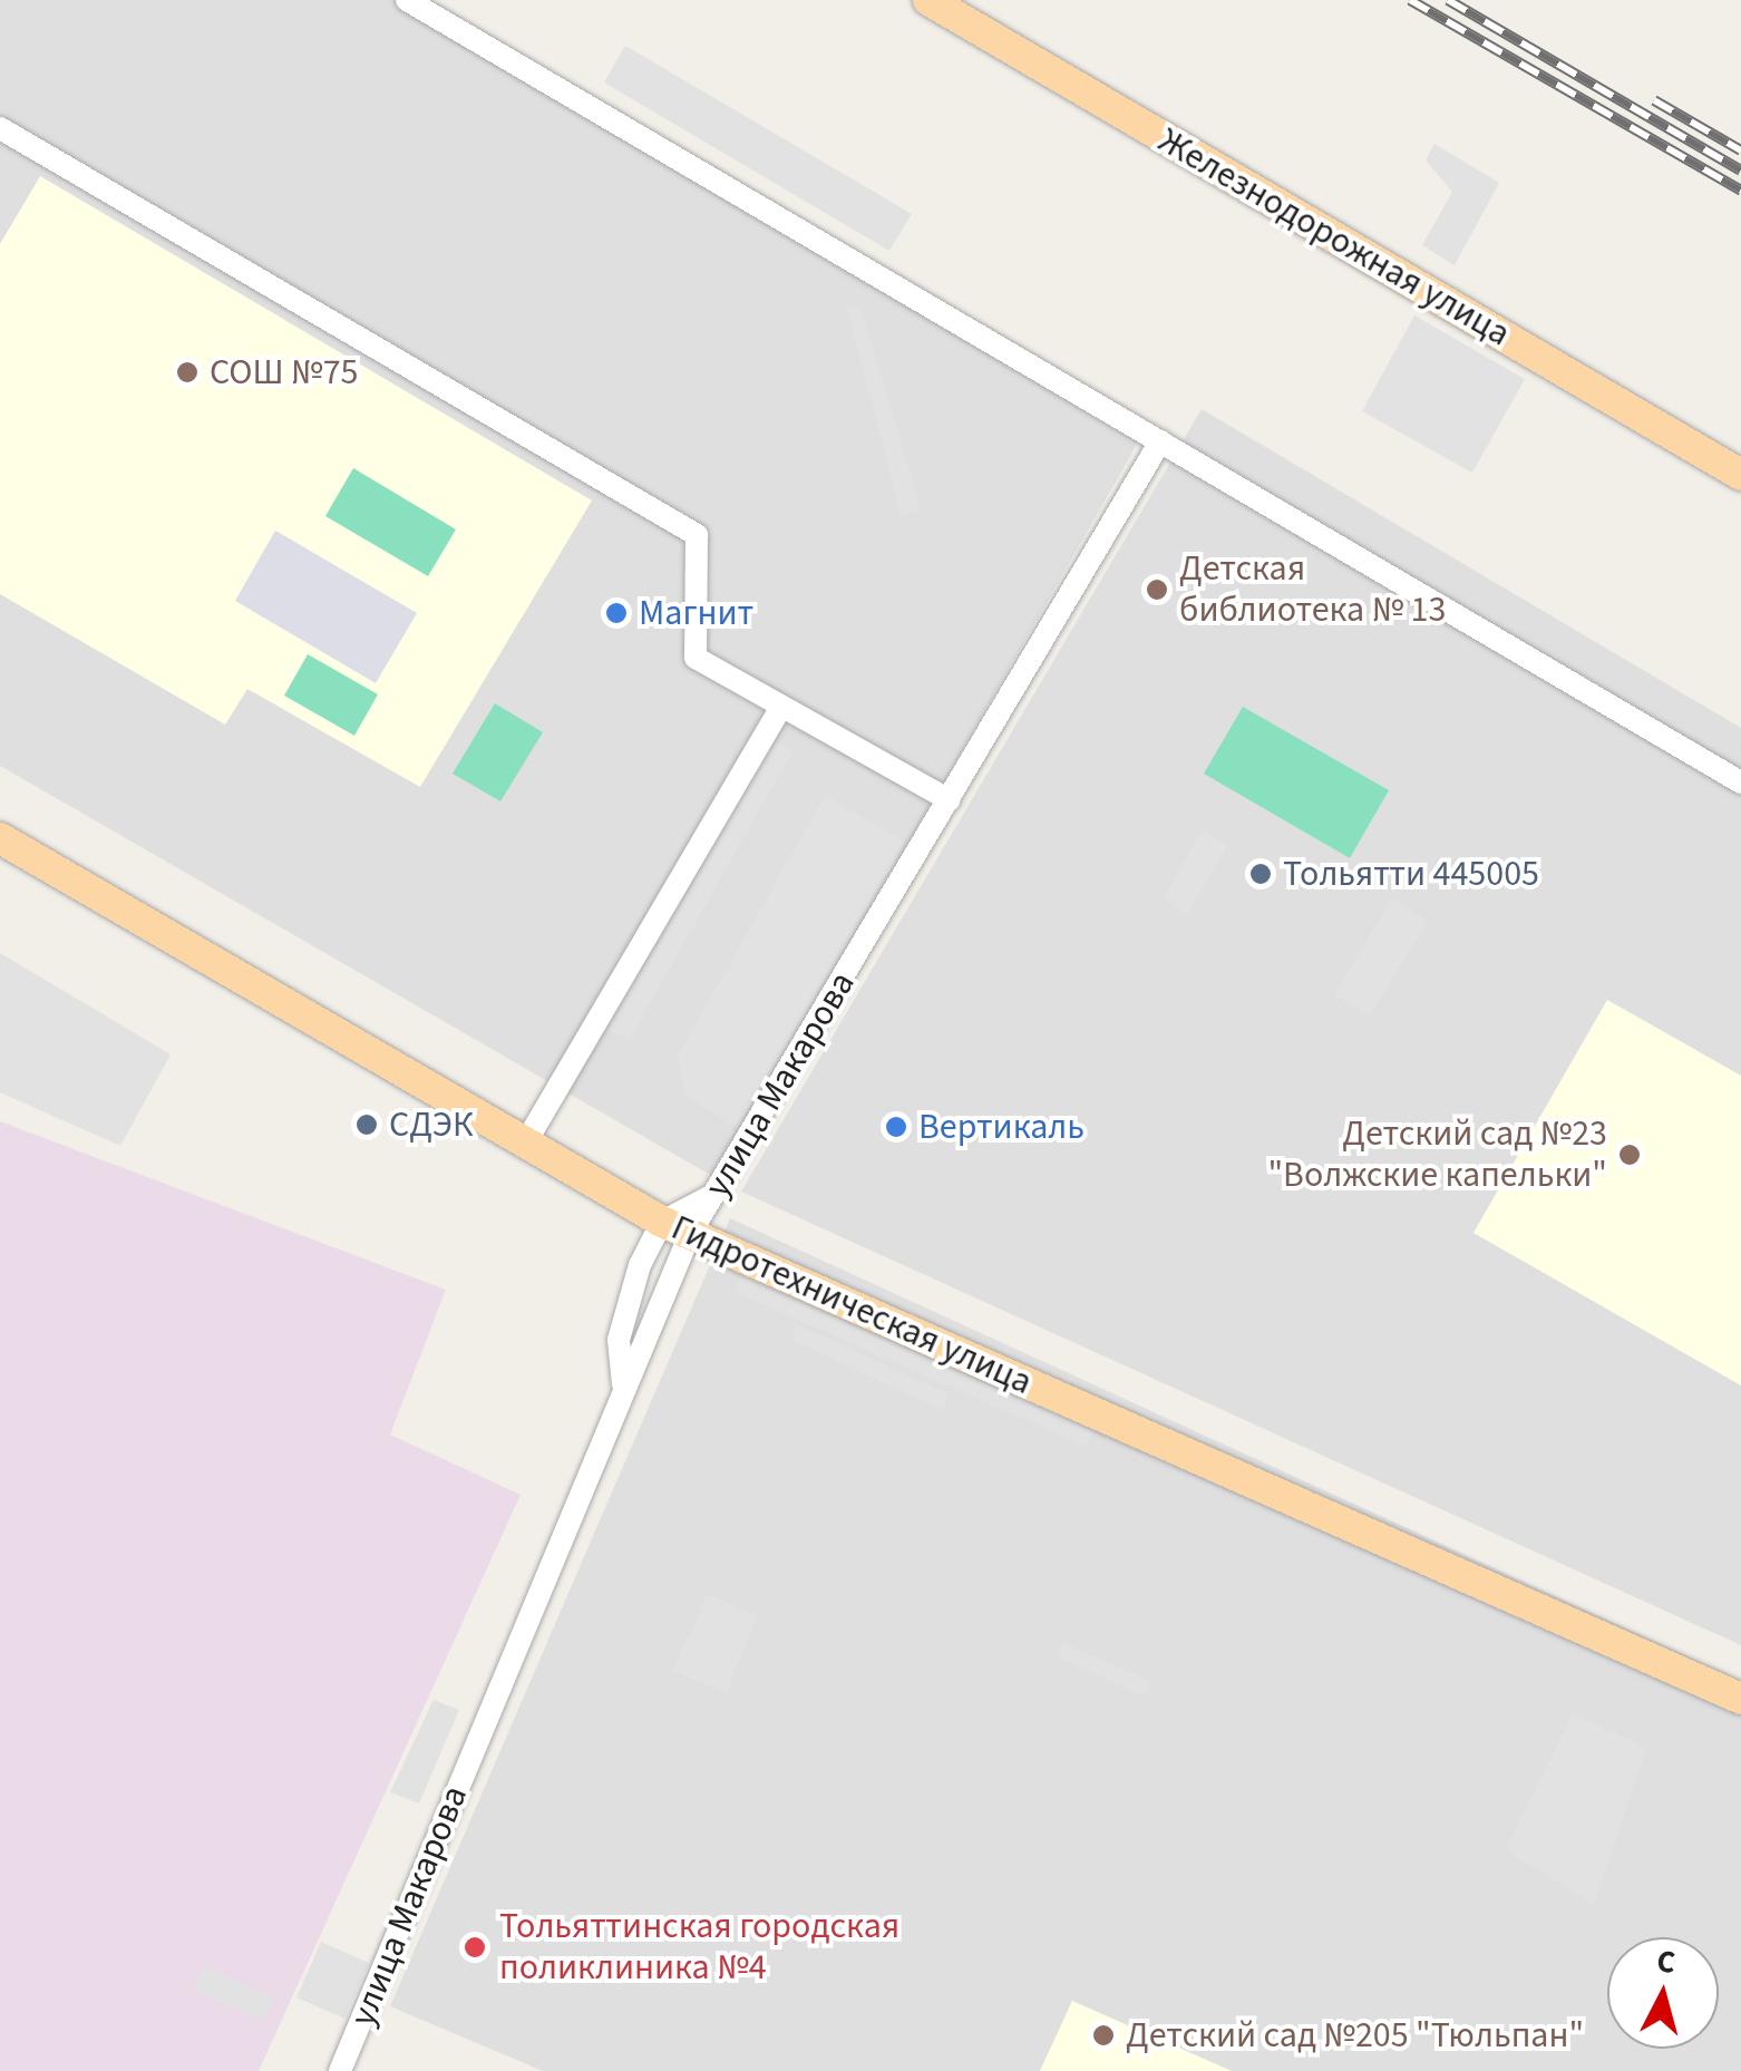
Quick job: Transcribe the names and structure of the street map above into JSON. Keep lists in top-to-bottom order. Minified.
{"streets":{"main road":["Железнодорожная улица","Гидротехническая улица"],"street":["улица Макарова"]},"crossings":[["улица Макарова","Гидротехническая улица"]],"places":["СОШ №75","Детская библиотека № 13","Магнит","Тольятти 445005","СДЭК","Вертикаль","Детский сад №23 \"Волжские капельки\"","Тольяттинская городская поликлиника №4","Детский сад №205 \"Тюльпан\""],"north":"top"}
